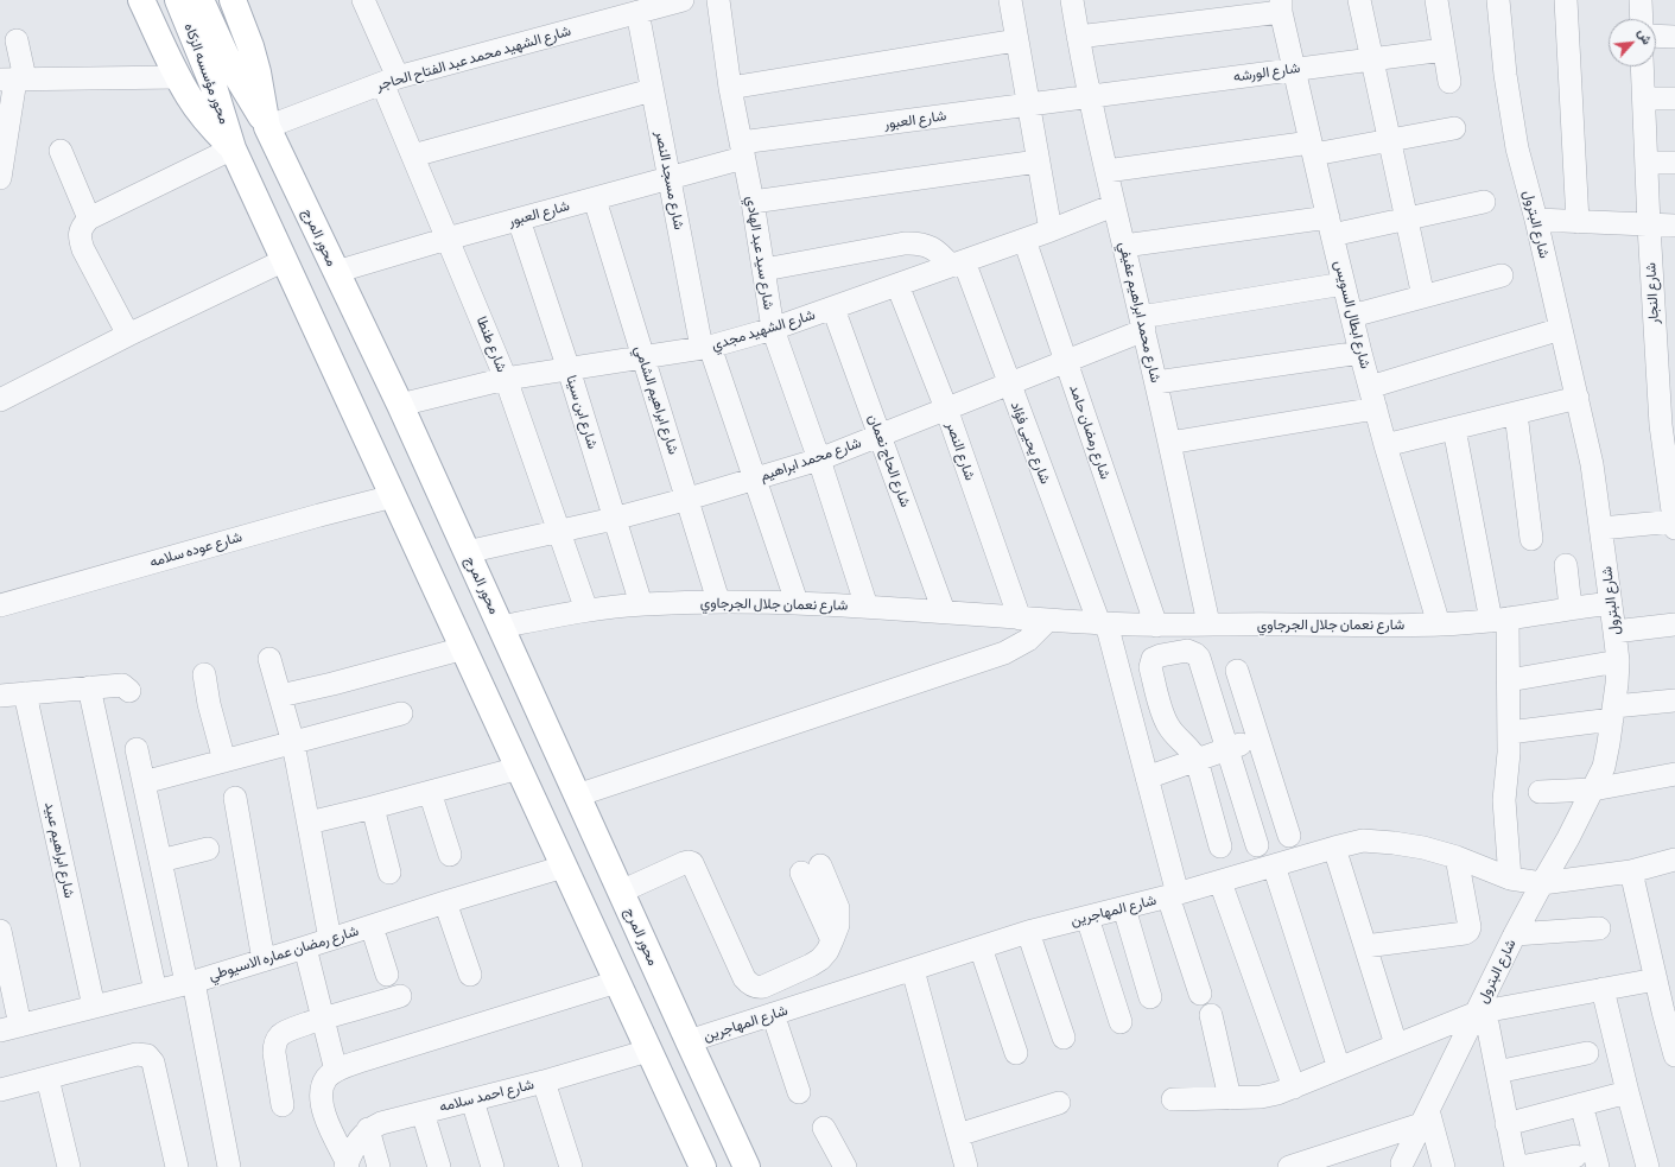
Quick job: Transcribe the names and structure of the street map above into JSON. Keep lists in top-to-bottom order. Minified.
{"streets":{"main road":["محور مؤسسه الزكاه","محور المرج"],"street":["شارع الشهيد محمد عبد الفتاح الحاجر","شارع الورشه","شارع العبور","شارع مسجد النصر","شارع البترول","شارع سيد عبد الهادي","شارع النجار","شارع محمد ابراهيم عفيفي","شارع ابطال السويس","شارع الشهيد مجدي","شارع طنطا","شارع ابراهيم الشامي","شارع ابن سينا","شارع رمضان حامد","شارع يحيى فؤاد","شارع النصر","شارع محمد ابراهيم","شارع الحاج نعمان","شارع عوده سلامه","شارع نعمان جلال الجرجاوي","شارع ابراهيم عبيد","شارع المهاجرين","شارع رمضان عماره الاسيوطي","شارع احمد سلامه"]},"crossings":[["شارع الشهيد محمد عبد الفتاح الحاجر","محور مؤسسه الزكاه"],["شارع الشهيد محمد عبد الفتاح الحاجر","شارع مسجد النصر"],["شارع الشهيد محمد عبد الفتاح الحاجر","محور المرج"],["شارع الشهيد محمد عبد الفتاح الحاجر","شارع طنطا"],["شارع الورشه","شارع العبور"],["شارع الورشه","شارع محمد ابراهيم عفيفي"],["شارع الورشه","شارع ابطال السويس"],["محور مؤسسه الزكاه","محور المرج"],["شارع العبور","شارع مسجد النصر"],["شارع العبور","محور المرج"],["شارع العبور","شارع سيد عبد الهادي"],["شارع العبور","شارع محمد ابراهيم عفيفي"],["شارع العبور","شارع طنطا"],["شارع العبور","شارع ابراهيم الشامي"],["شارع العبور","شارع ابن سينا"],["شارع مسجد النصر","شارع الشهيد مجدي"],["شارع مسجد النصر","شارع محمد ابراهيم"],["شارع مسجد النصر","شارع نعمان جلال الجرجاوي"],["شارع البترول","شارع نعمان جلال الجرجاوي"],["شارع البترول","شارع المهاجرين"],["محور المرج","شارع الشهيد مجدي"],["محور المرج","شارع محمد ابراهيم"],["محور المرج","شارع نعمان جلال الجرجاوي"],["محور المرج","شارع المهاجرين"],["شارع سيد عبد الهادي","شارع الشهيد مجدي"],["شارع سيد عبد الهادي","شارع محمد ابراهيم"],["شارع سيد عبد الهادي","شارع نعمان جلال الجرجاوي"],["شارع محمد ابراهيم عفيفي","شارع الشهيد مجدي"],["شارع محمد ابراهيم عفيفي","شارع محمد ابراهيم"],["شارع محمد ابراهيم عفيفي","شارع نعمان جلال الجرجاوي"],["شارع ابطال السويس","شارع محمد ابراهيم"],["شارع ابطال السويس","شارع نعمان جلال الجرجاوي"],["شارع الشهيد مجدي","شارع طنطا"],["شارع الشهيد مجدي","شارع ابراهيم الشامي"],["شارع الشهيد مجدي","شارع ابن سينا"],["شارع الشهيد مجدي","شارع رمضان حامد"],["شارع الشهيد مجدي","شارع يحيى فؤاد"],["شارع الشهيد مجدي","شارع النصر"],["شارع الشهيد مجدي","شارع الحاج نعمان"],["شارع طنطا","شارع محمد ابراهيم"],["شارع طنطا","شارع نعمان جلال الجرجاوي"],["شارع ابراهيم الشامي","شارع محمد ابراهيم"],["شارع ابراهيم الشامي","شارع نعمان جلال الجرجاوي"],["شارع ابن سينا","شارع محمد ابراهيم"],["شارع ابن سينا","شارع نعمان جلال الجرجاوي"],["شارع رمضان حامد","شارع محمد ابراهيم"],["شارع رمضان حامد","شارع نعمان جلال الجرجاوي"],["شارع يحيى فؤاد","شارع محمد ابراهيم"],["شارع يحيى فؤاد","شارع نعمان جلال الجرجاوي"],["شارع يحيى فؤاد","شارع المهاجرين"],["شارع النصر","شارع محمد ابراهيم"],["شارع النصر","شارع نعمان جلال الجرجاوي"],["شارع محمد ابراهيم","شارع الحاج نعمان"],["شارع الحاج نعمان","شارع نعمان جلال الجرجاوي"],["شارع ابراهيم عبيد","شارع رمضان عماره الاسيوطي"]],"north":"top right"}
